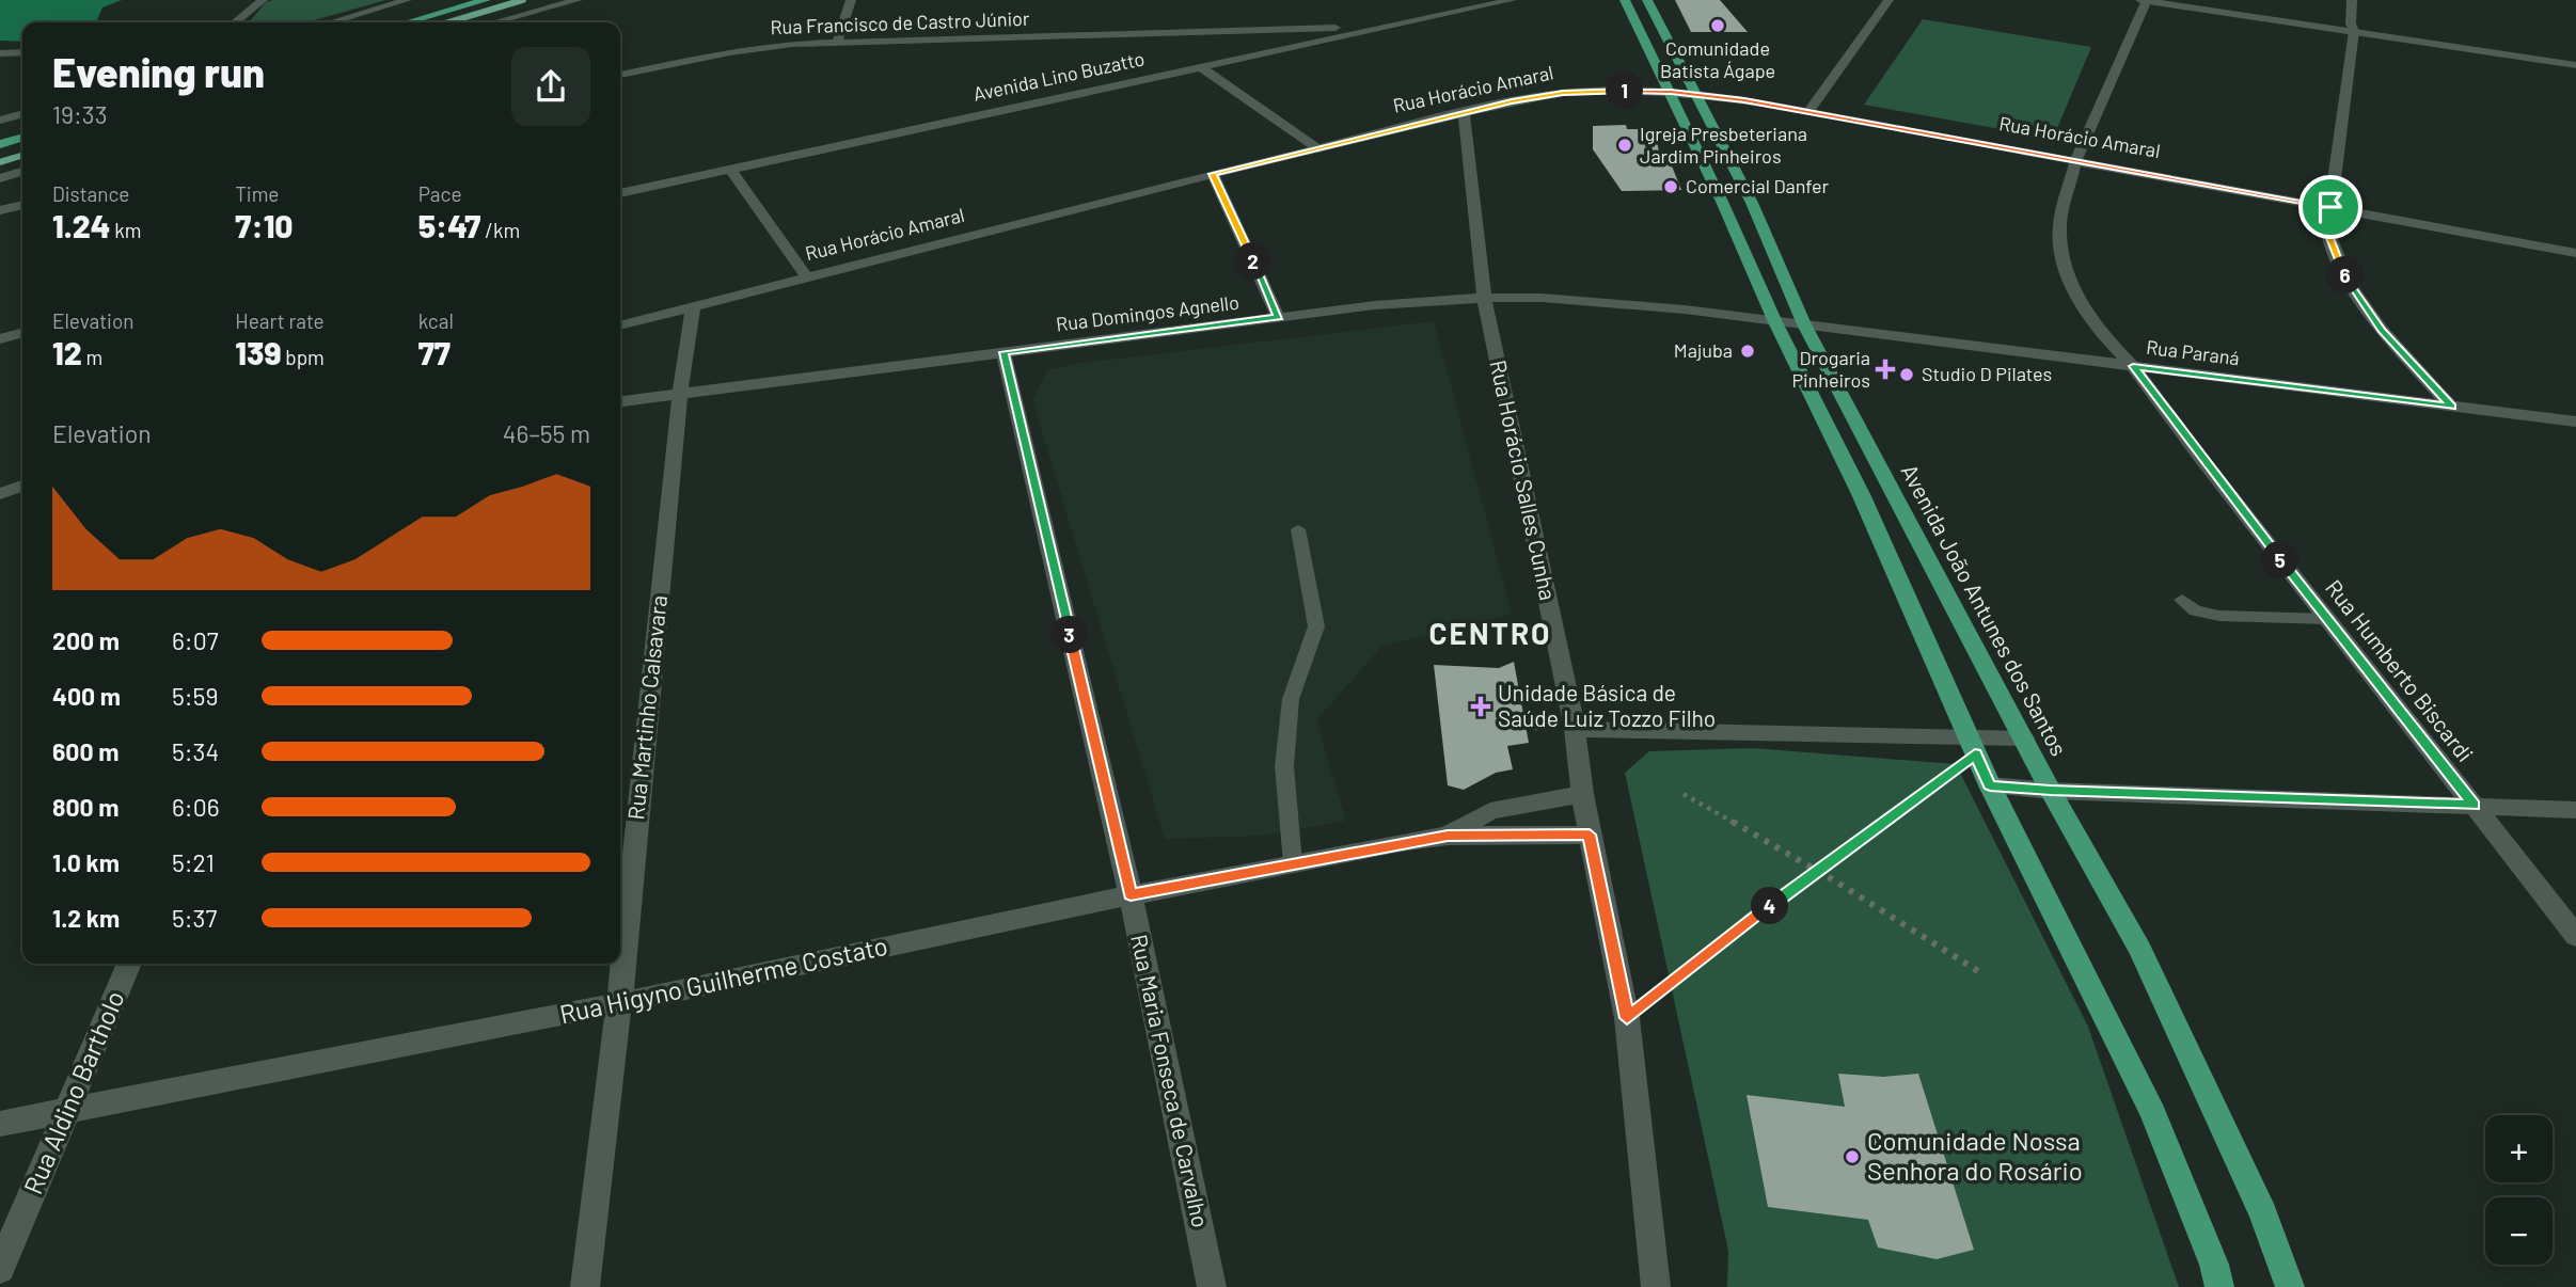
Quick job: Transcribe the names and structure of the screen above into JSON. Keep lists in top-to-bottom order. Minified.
{"streets":{"main road":["Avenida João Antunes dos Santos"],"street":["Rua Francisco de Castro Júnior","Avenida Lino Buzatto","Rua Horácio Amaral","Rua Domingos Agnello","Rua Paraná","Rua Horácio Salles Cunha","Rua Humberto Biscardi","Rua Martinho Calsavara","Rua Higyno Guilherme Costato","Rua Maria Fonseca de Carvalho","Rua Aldino Bartholo"]},"crossings":[["Rua Francisco de Castro Júnior","Avenida Lino Buzatto"],["Rua Horácio Amaral","Rua Horácio Salles Cunha"],["Rua Horácio Amaral","Avenida João Antunes dos Santos"],["Rua Horácio Amaral","Rua Humberto Biscardi"],["Rua Horácio Amaral","Rua Martinho Calsavara"],["Rua Domingos Agnello","Rua Paraná"],["Rua Domingos Agnello","Rua Horácio Salles Cunha"],["Rua Domingos Agnello","Avenida João Antunes dos Santos"],["Rua Domingos Agnello","Rua Martinho Calsavara"],["Rua Domingos Agnello","Rua Maria Fonseca de Carvalho"],["Rua Paraná","Avenida João Antunes dos Santos"],["Rua Paraná","Rua Humberto Biscardi"],["Rua Horácio Salles Cunha","Rua Higyno Guilherme Costato"],["Rua Martinho Calsavara","Rua Higyno Guilherme Costato"],["Rua Higyno Guilherme Costato","Rua Maria Fonseca de Carvalho"],["Rua Higyno Guilherme Costato","Rua Aldino Bartholo"]],"districts":["CENTRO"],"places":{"other":["Comunidade Batista Ágape","Igreja Presbeteriana Jardim Pinheiros","Comercial Danfer","Majuba","Studio D Pilates","Comunidade Nossa Senhora do Rosário"],"health":["Drogaria Pinheiros","Unidade Básica de Saúde Luiz Tozzo Filho"]},"page":{"heading":["Evening run","19:33"],"pins":["1","2","6","5","3","4"],"stats":[["Distance","1.24 km"],["Time","7:10"],["Pace","5:47 /km"],["Elevation","12 m"],["Heart rate","139 bpm"],["kcal","77"]],"chart":["Elevation","46–55 m"],"list":[{"name":"200 m","note":"6:07"},{"name":"400 m","note":"5:59"},{"name":"600 m","note":"5:34"},{"name":"800 m","note":"6:06"},{"name":"1.0 km","note":"5:21"},{"name":"1.2 km","note":"5:37"}],"map_buttons":["+","−"]}}
